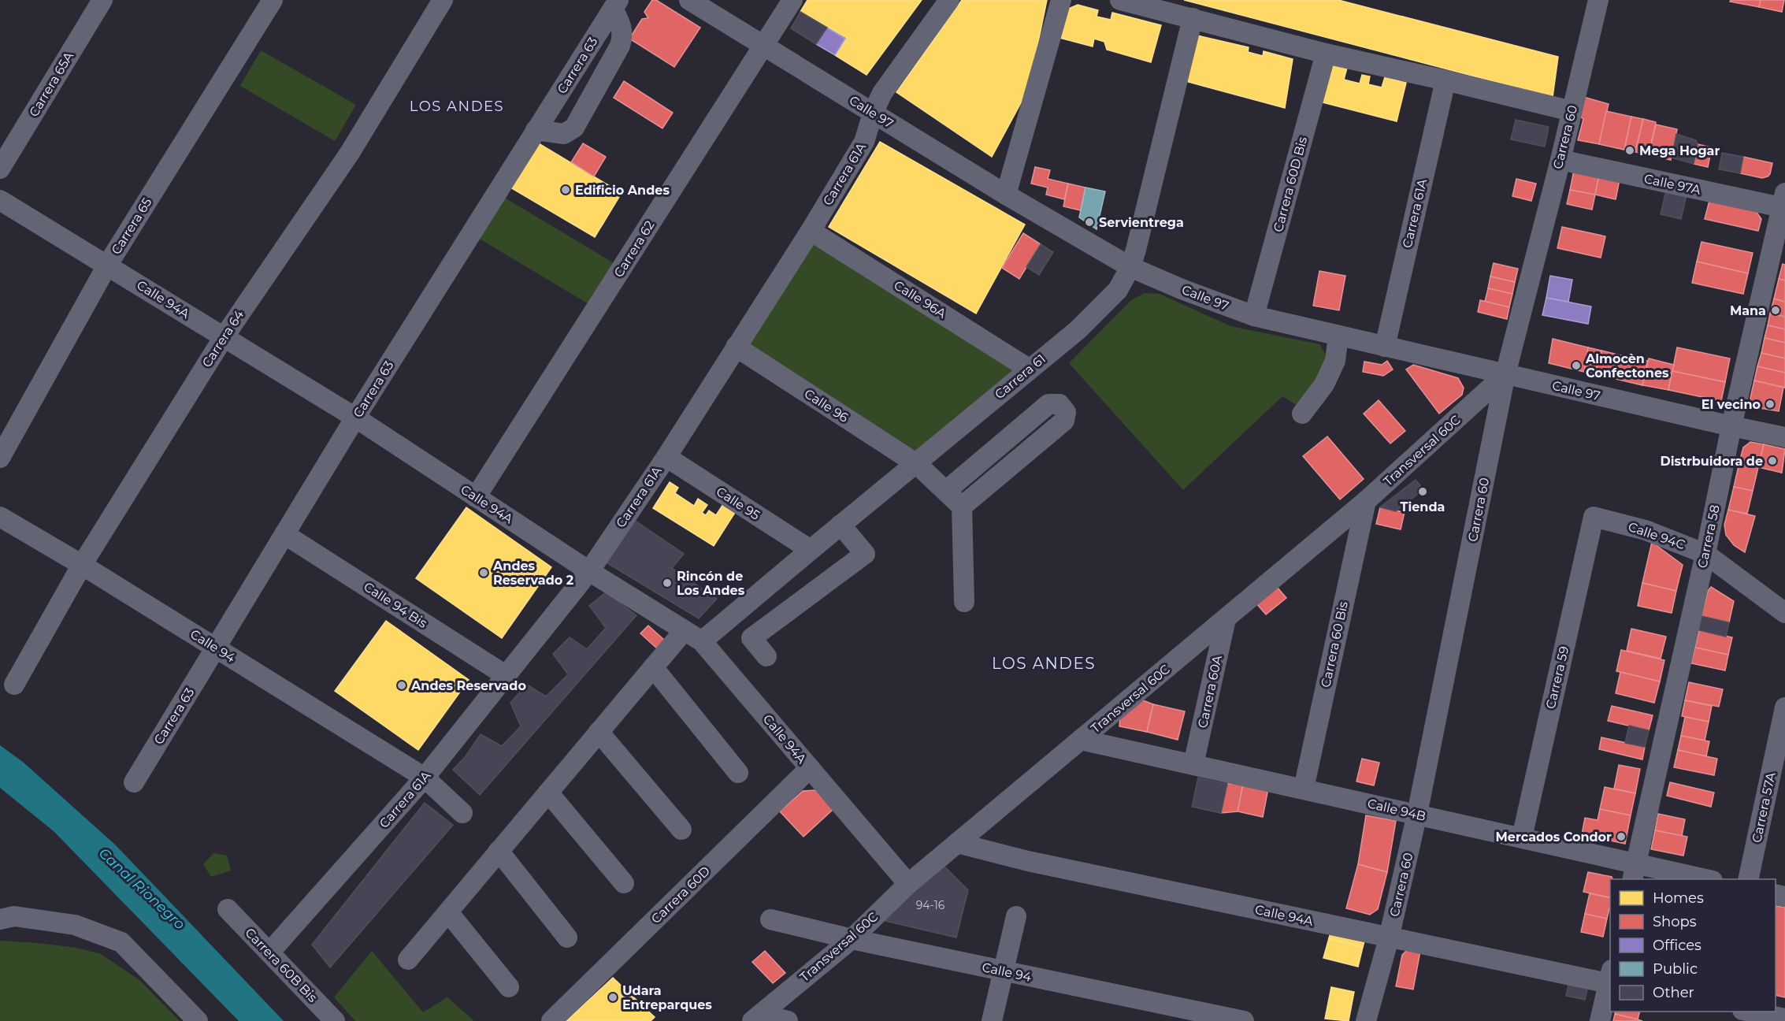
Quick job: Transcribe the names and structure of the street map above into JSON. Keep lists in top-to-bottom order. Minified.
{"streets":{"street":["Carrera 63","Carrera 65A","Calle 97","Carrera 60","Carrera 61A","Carrera 60D Bis","Calle 97A","Carrera 65","Carrera 62","Calle 94A","Calle 96A","Carrera 64","Carrera 61","Calle 96","Transversal 60C","Calle 95","Calle 94C","Carrera 58","Calle 94 Bis","Carrera 60 Bis","Calle 94","Carrera 59","Carrera 60A","Carrera 57A","Calle 94B","Carrera 60D","Carrera 60B Bis"]},"crossings":[["Carrera 63","Calle 94A"],["Carrera 63","Calle 94 Bis"],["Carrera 63","Calle 94"],["Calle 97","Carrera 60"],["Calle 97","Carrera 61A"],["Calle 97","Carrera 60D Bis"],["Calle 97","Carrera 62"],["Calle 97","Carrera 61"],["Calle 97","Transversal 60C"],["Calle 97","Carrera 58"],["Carrera 60","Calle 97A"],["Carrera 60","Calle 94A"],["Carrera 60","Transversal 60C"],["Carrera 60","Calle 94B"],["Carrera 61A","Calle 94A"],["Carrera 61A","Calle 96A"],["Carrera 61A","Calle 96"],["Carrera 61A","Calle 95"],["Carrera 61A","Calle 94 Bis"],["Carrera 61A","Calle 94"],["Carrera 61A","Carrera 60B Bis"],["Calle 97A","Carrera 58"],["Carrera 65","Calle 94A"],["Carrera 62","Calle 94A"],["Calle 94A","Carrera 64"],["Calle 94A","Carrera 61"],["Calle 94A","Transversal 60C"],["Calle 94A","Carrera 60D"],["Calle 96A","Carrera 61"],["Carrera 64","Calle 94"],["Carrera 61","Calle 96"],["Carrera 61","Calle 95"],["Transversal 60C","Carrera 60 Bis"],["Transversal 60C","Calle 94"],["Transversal 60C","Carrera 60A"],["Transversal 60C","Calle 94B"],["Calle 94C","Carrera 58"],["Calle 94C","Carrera 59"],["Carrera 58","Calle 94B"],["Carrera 60 Bis","Calle 94B"],["Carrera 59","Calle 94B"],["Carrera 60A","Calle 94B"]],"districts":["LOS ANDES","LOS ANDES"],"water":["Canal Rionegro"],"places":["Mega Hogar","Edificio Andes","Servientrega","Mana","Almocèn Confectones","El vecino","Distrbuidora de","Tienda","Andes Reservado 2","Rincón de Los Andes","Andes Reservado","Mercados Condor","Udara Entreparques"],"house_numbers":["94-16"],"legend":["Homes","Shops","Offices","Public","Other"]}
